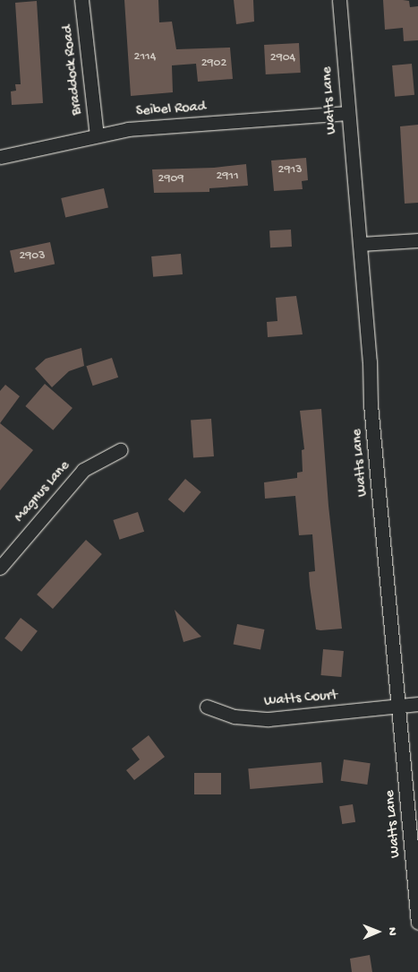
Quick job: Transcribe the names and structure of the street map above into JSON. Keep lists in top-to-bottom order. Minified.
{"streets":{"street":["Braddock Road","Watts Lane","Seibel Road","Magnus Lane","Watts Court"]},"crossings":[["Braddock Road","Seibel Road"],["Watts Lane","Seibel Road"],["Watts Lane","Watts Court"]],"house_numbers":["2114","2904","2902","2913","2911","2909","2903"],"north":"right"}
